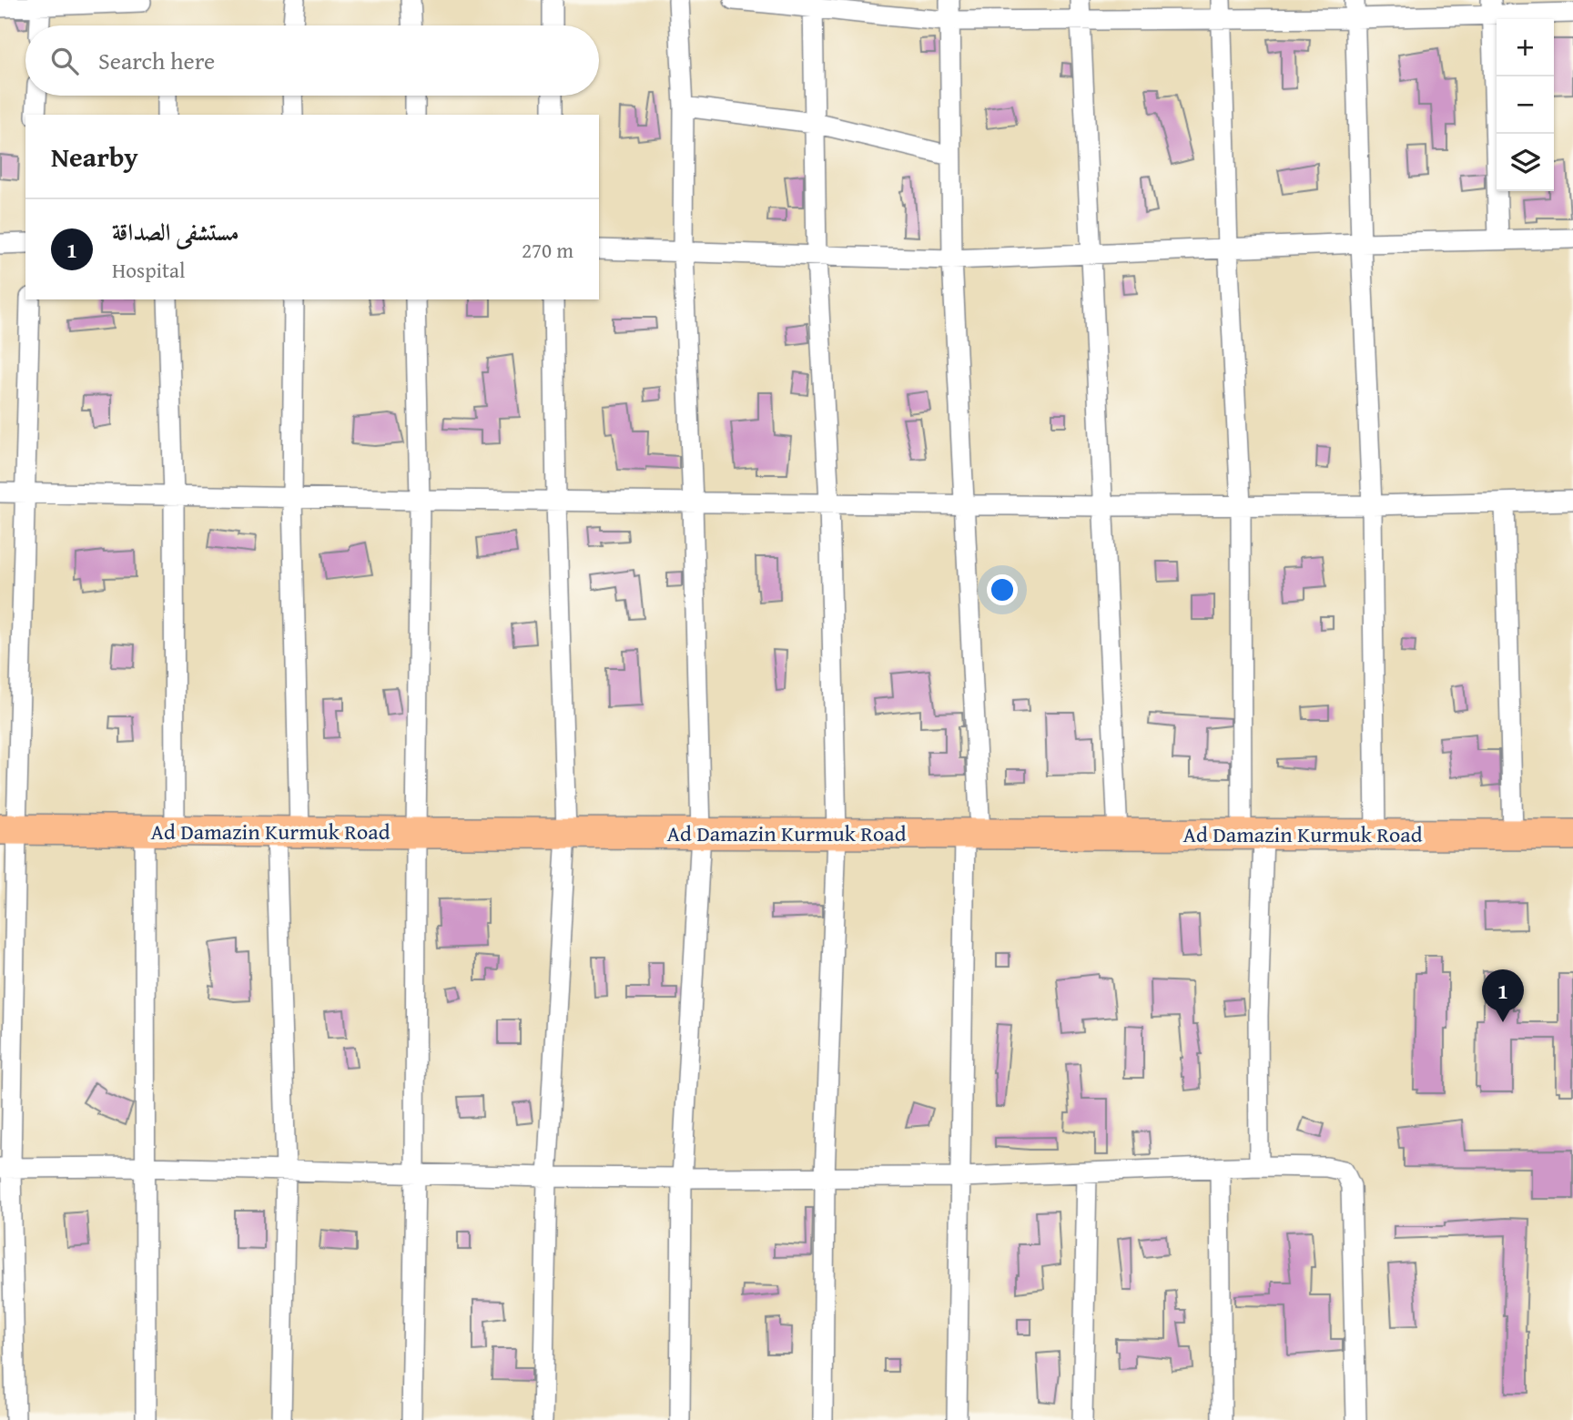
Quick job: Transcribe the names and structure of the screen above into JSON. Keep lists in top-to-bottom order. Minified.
{"streets":{"highway":["Ad Damazin Kurmuk Road"]},"page":{"map_buttons":["+","−"],"search":"Search here","heading":"Nearby","list":[{"mark":"1","name":"مستشفى الصداقة","note":"Hospital","value":"270 m"}],"pins":"1"}}
